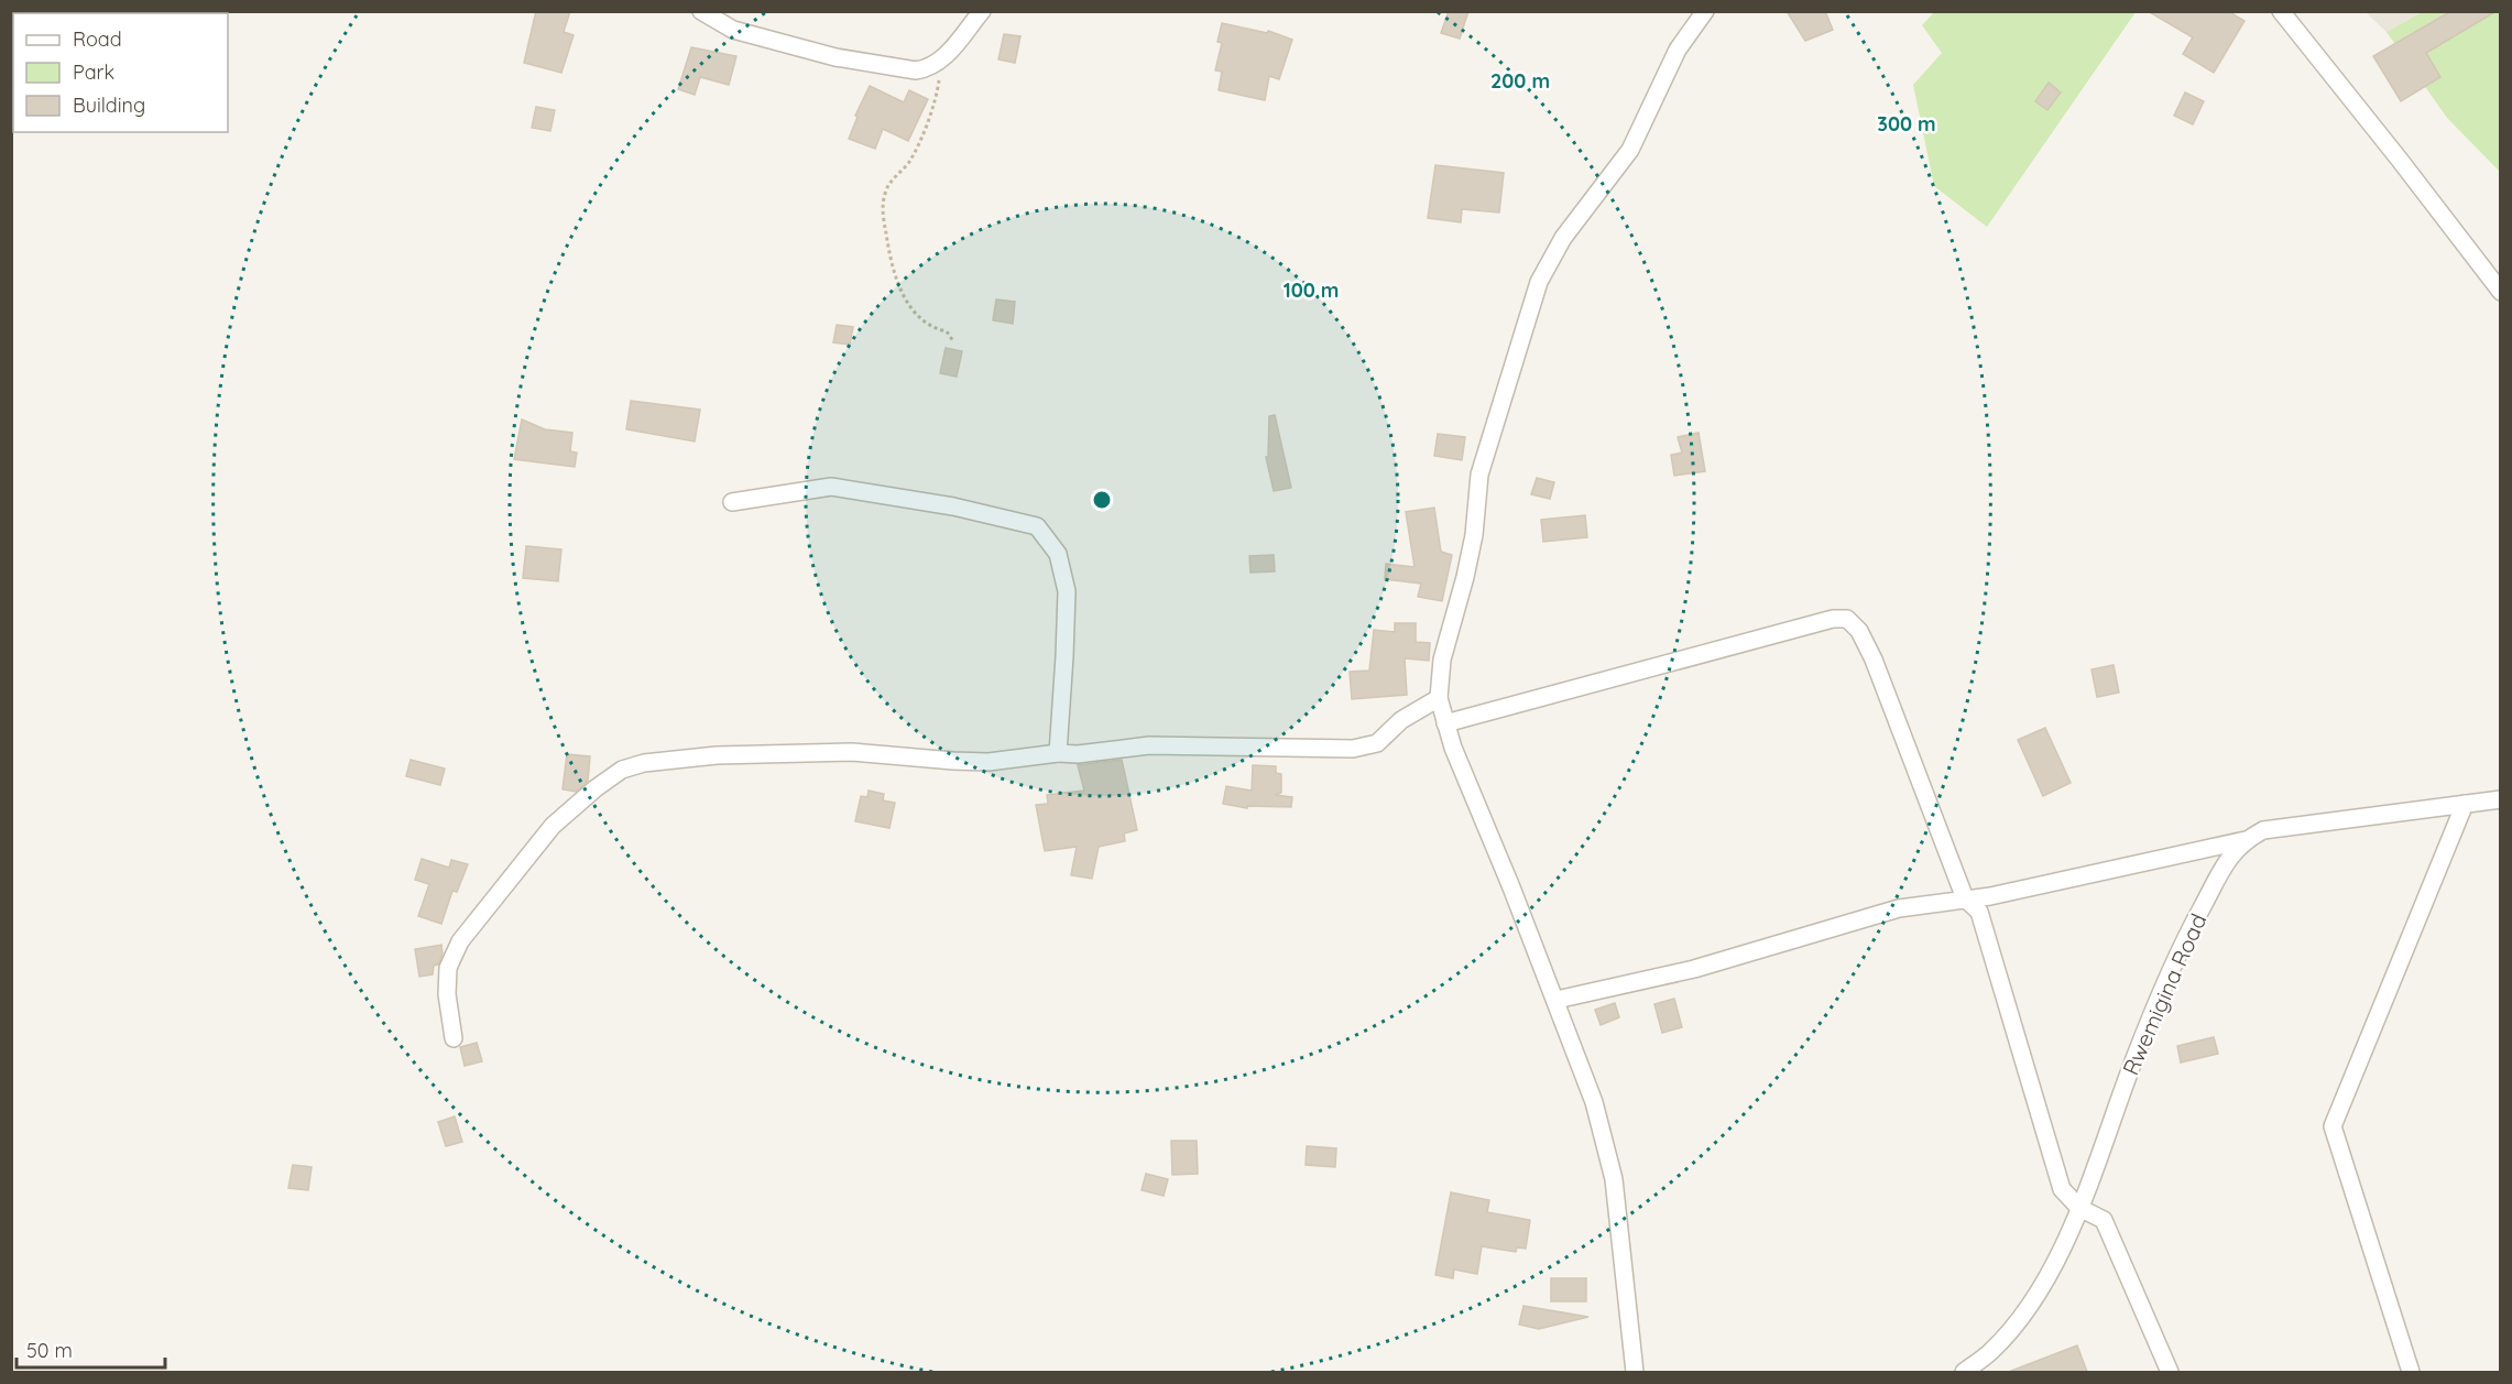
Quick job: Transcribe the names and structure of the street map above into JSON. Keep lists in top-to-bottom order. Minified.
{"streets":{"street":["Rwemigina Road"]},"legend":["Road","Park","Building"],"scale_bar":"50 m","rings":["200 m","300 m","100 m"]}
